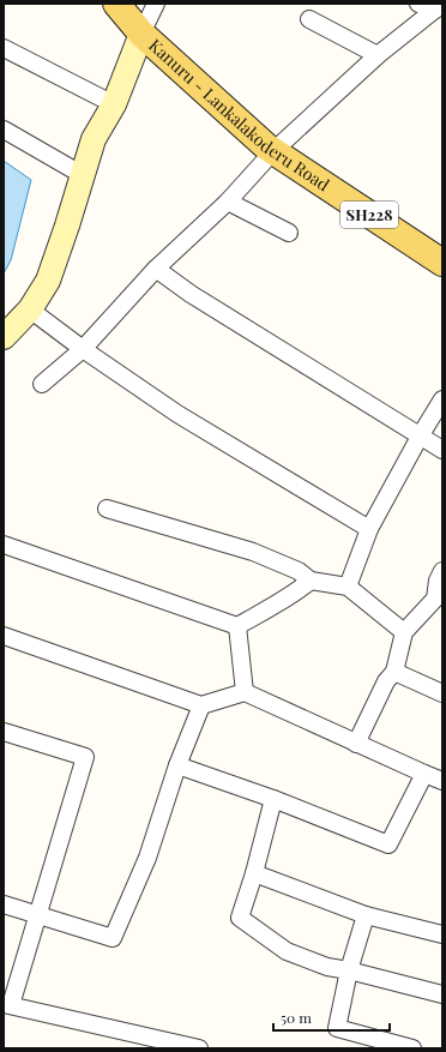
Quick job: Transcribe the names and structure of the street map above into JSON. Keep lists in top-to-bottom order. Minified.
{"streets":{"main road":["Kanuru - Lankalakoderu Road","SH228"]},"scale_bar":"50 m"}
